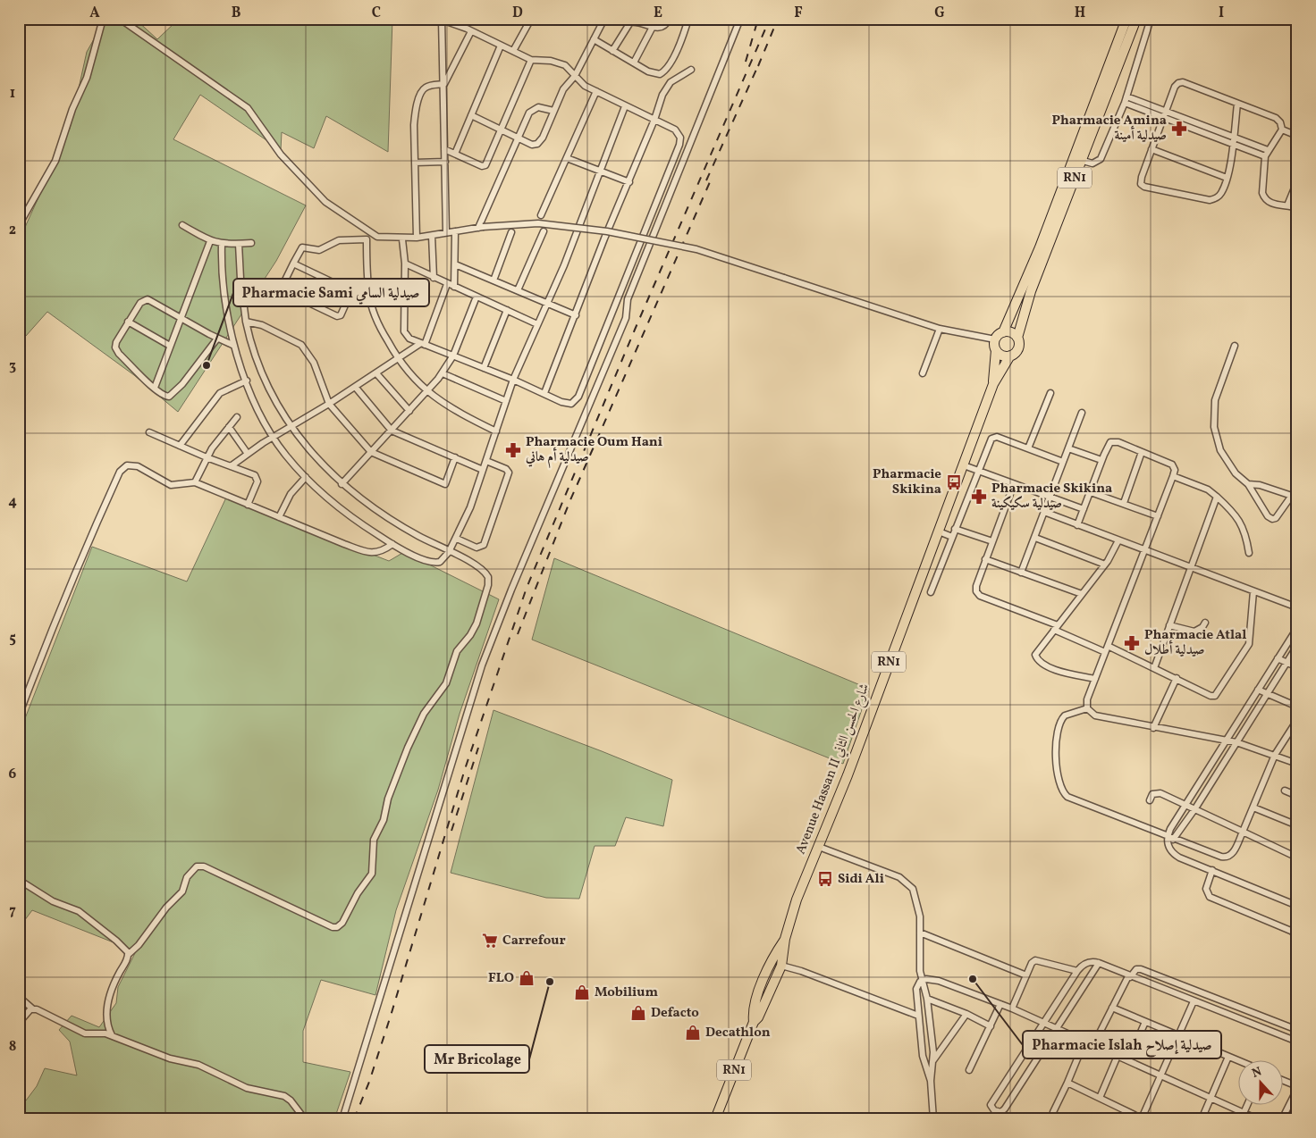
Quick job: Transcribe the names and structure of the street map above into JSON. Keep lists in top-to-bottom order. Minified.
{"streets":{"main road":["RN1","Avenue Hassan II شارع الحسن الثاني"]},"crossings":[["RN1","Avenue Hassan II شارع الحسن الثاني"]],"places":{"pharmacy":["Pharmacie Amina صيدلية أمينة","Pharmacie Oum Hani صيدلية أم هاني","Pharmacie Skikina صيدلية سكيكينة","Pharmacie Atlal صيدلية أطلال"],"other":["Pharmacie Sami صيدلية السامي","Pharmacie Islah صيدلية إصلاح","Mr Bricolage"],"bus stop":["Pharmacie Skikina","Sidi Ali"],"supermarket":["Carrefour"],"shop":["FLO","Mobilium","Defacto","Decathlon"]},"north":"top","grid":{"columns":["A","B","C","D","E","F","G","H","I"],"rows":["1","2","3","4","5","6","7","8"]}}
